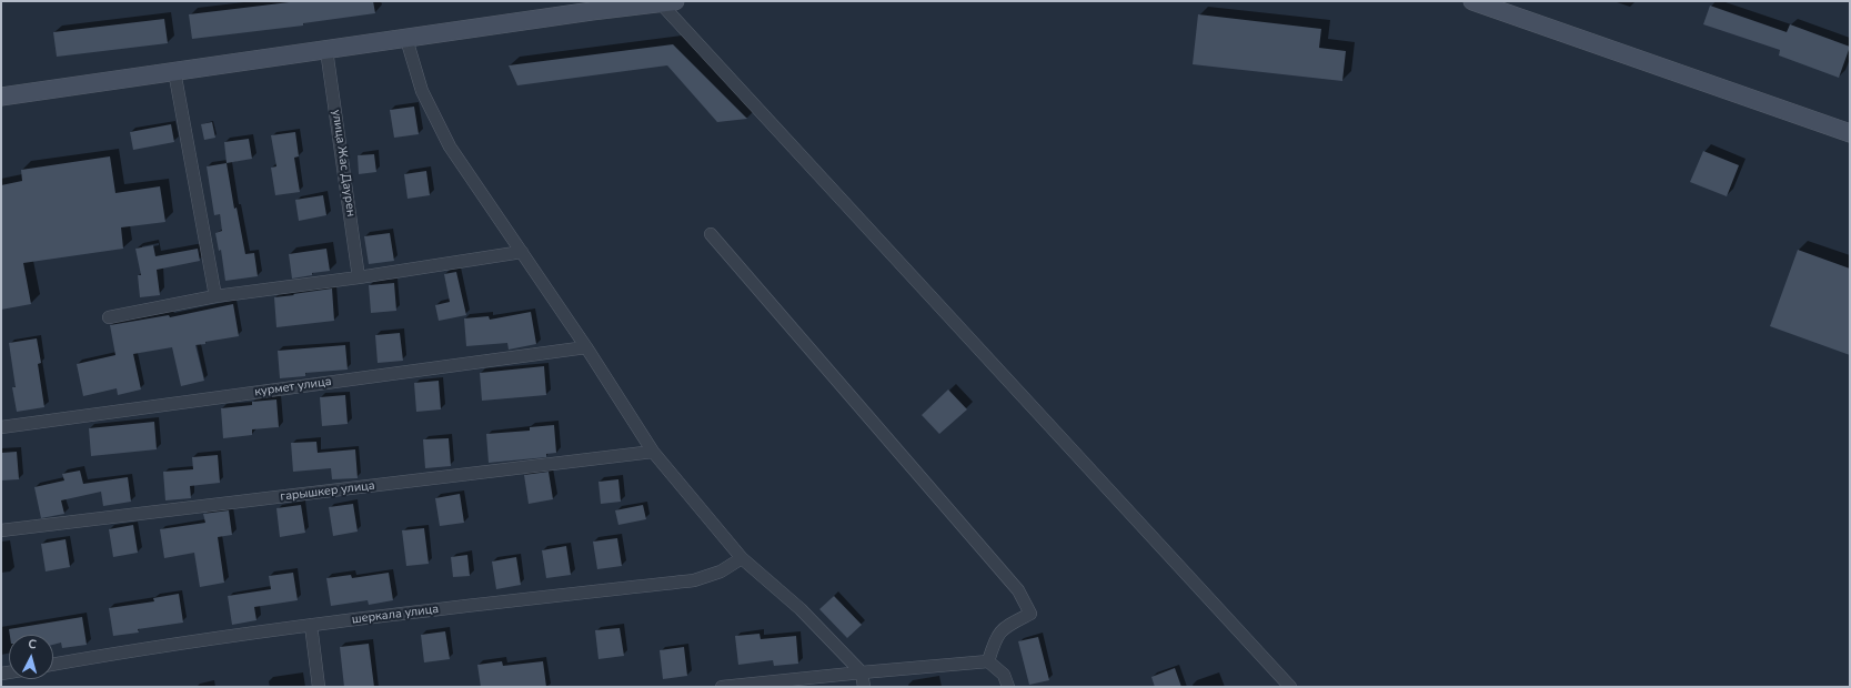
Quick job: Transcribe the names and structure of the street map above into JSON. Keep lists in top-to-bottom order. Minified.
{"streets":{"street":["улица Жас Даурен","курмет улица","гарышкер улица","шеркала улица"]},"north":"top"}
